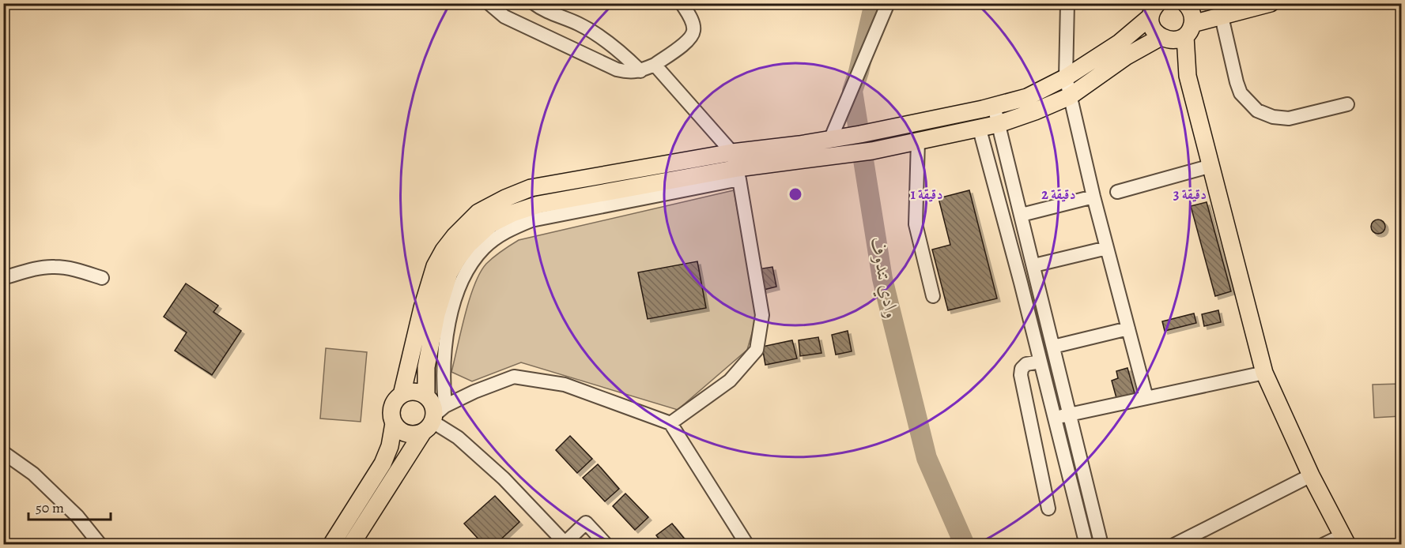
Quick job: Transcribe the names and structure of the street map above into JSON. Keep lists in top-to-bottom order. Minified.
{"water":["وادي تندوف"],"scale_bar":"50 m","rings":["1 دقيقة","2 دقيقة","3 دقيقة"]}
